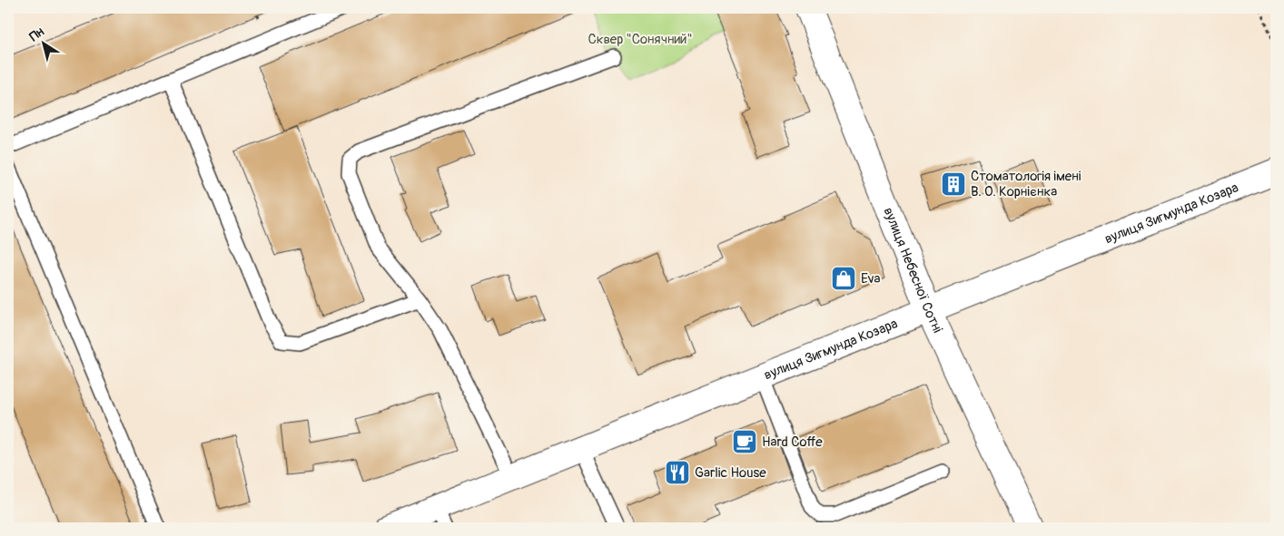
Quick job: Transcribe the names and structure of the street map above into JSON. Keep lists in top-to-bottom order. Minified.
{"streets":{"street":["вулиця Зигмунда Козара","вулиця Небесної Сотні"]},"crossings":[["вулиця Зигмунда Козара","вулиця Небесної Сотні"]],"parks":["Сквер \"Сонячний\""],"places":{"building":["Стоматологія імені В. О. Корнієнка"],"shop":["Eva"],"cafe":["Hard Coffe"],"restaurant":["Garlic House"]},"north":"top left"}
